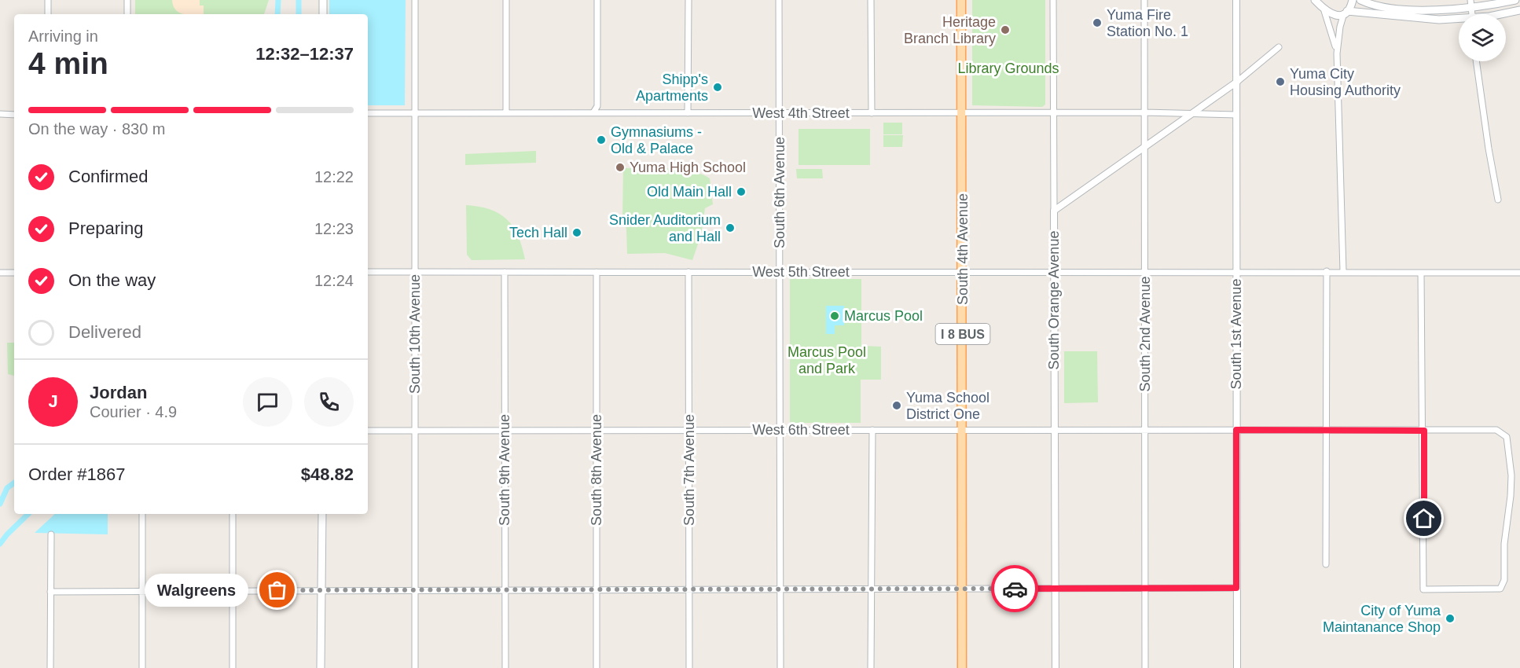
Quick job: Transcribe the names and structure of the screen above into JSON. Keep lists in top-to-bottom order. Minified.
{"streets":{"main road":["South 4th Avenue","I 8 BUS"],"street":["West 4th Street","South 6th Avenue","West 5th Street","South Orange Avenue","South 10th Avenue","South 2nd Avenue","South 1st Avenue","West 6th Street","South 9th Avenue","South 8th Avenue","South 7th Avenue"]},"crossings":[["West 4th Street","South 6th Avenue"],["West 4th Street","South 4th Avenue"],["West 4th Street","South Orange Avenue"],["West 4th Street","South 10th Avenue"],["West 4th Street","South 2nd Avenue"],["West 4th Street","South 1st Avenue"],["South 6th Avenue","West 5th Street"],["South 6th Avenue","West 6th Street"],["South 4th Avenue","West 5th Street"],["South 4th Avenue","West 6th Street"],["West 5th Street","South Orange Avenue"],["West 5th Street","South 10th Avenue"],["West 5th Street","South 2nd Avenue"],["West 5th Street","South 1st Avenue"],["West 5th Street","South 9th Avenue"],["West 5th Street","South 8th Avenue"],["West 5th Street","South 7th Avenue"],["South Orange Avenue","South 2nd Avenue"],["South Orange Avenue","South 1st Avenue"],["South Orange Avenue","West 6th Street"],["South 10th Avenue","West 6th Street"],["South 2nd Avenue","West 6th Street"],["South 1st Avenue","West 6th Street"],["West 6th Street","South 9th Avenue"],["West 6th Street","South 8th Avenue"],["West 6th Street","South 7th Avenue"]],"parks":["Library Grounds","Marcus Pool and Park"],"places":["Yuma Fire Station No. 1","Heritage Branch Library","Yuma City Housing Authority","Shipp's Apartments","Gymnasiums - Old & Palace","Yuma High School","Old Main Hall","Snider Auditorium and Hall","Tech Hall","Marcus Pool","Yuma School District One","Walgreens","City of Yuma Maintanance Shop"],"page":{"heading":["4 min","Arriving in","12:32–12:37"],"panel":["Jordan","Courier · 4.9","Order #1867","$48.82"],"bar":"On the way · 830 m","list":[["Confirmed","12:22"],["Preparing","12:23"],["On the way","12:24"],"Delivered"],"round":"J","bubble":"Walgreens"}}
